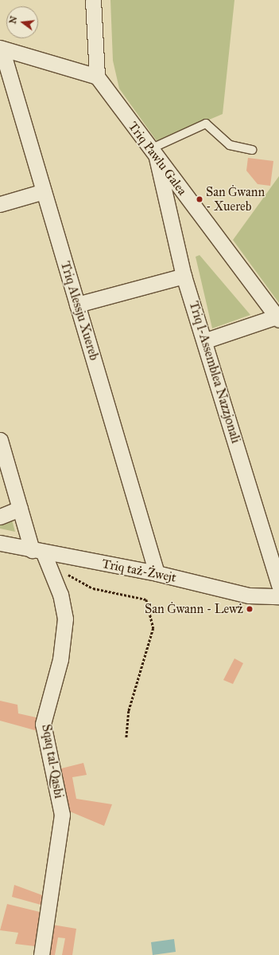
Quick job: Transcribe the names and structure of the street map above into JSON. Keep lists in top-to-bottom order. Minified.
{"streets":{"street":["Triq Pawlu Galea","Triq Alessju Xuereb","Triq l-Assemblea Nazzjonali","Triq taż-Żwejt","Sqaq tal-Qasbi"]},"crossings":[["Triq Pawlu Galea","Triq l-Assemblea Nazzjonali"],["Triq Alessju Xuereb","Triq taż-Żwejt"],["Triq taż-Żwejt","Sqaq tal-Qasbi"]],"places":["San Ġwann - Xuereb","San Ġwann - Lewż"],"north":"left"}
